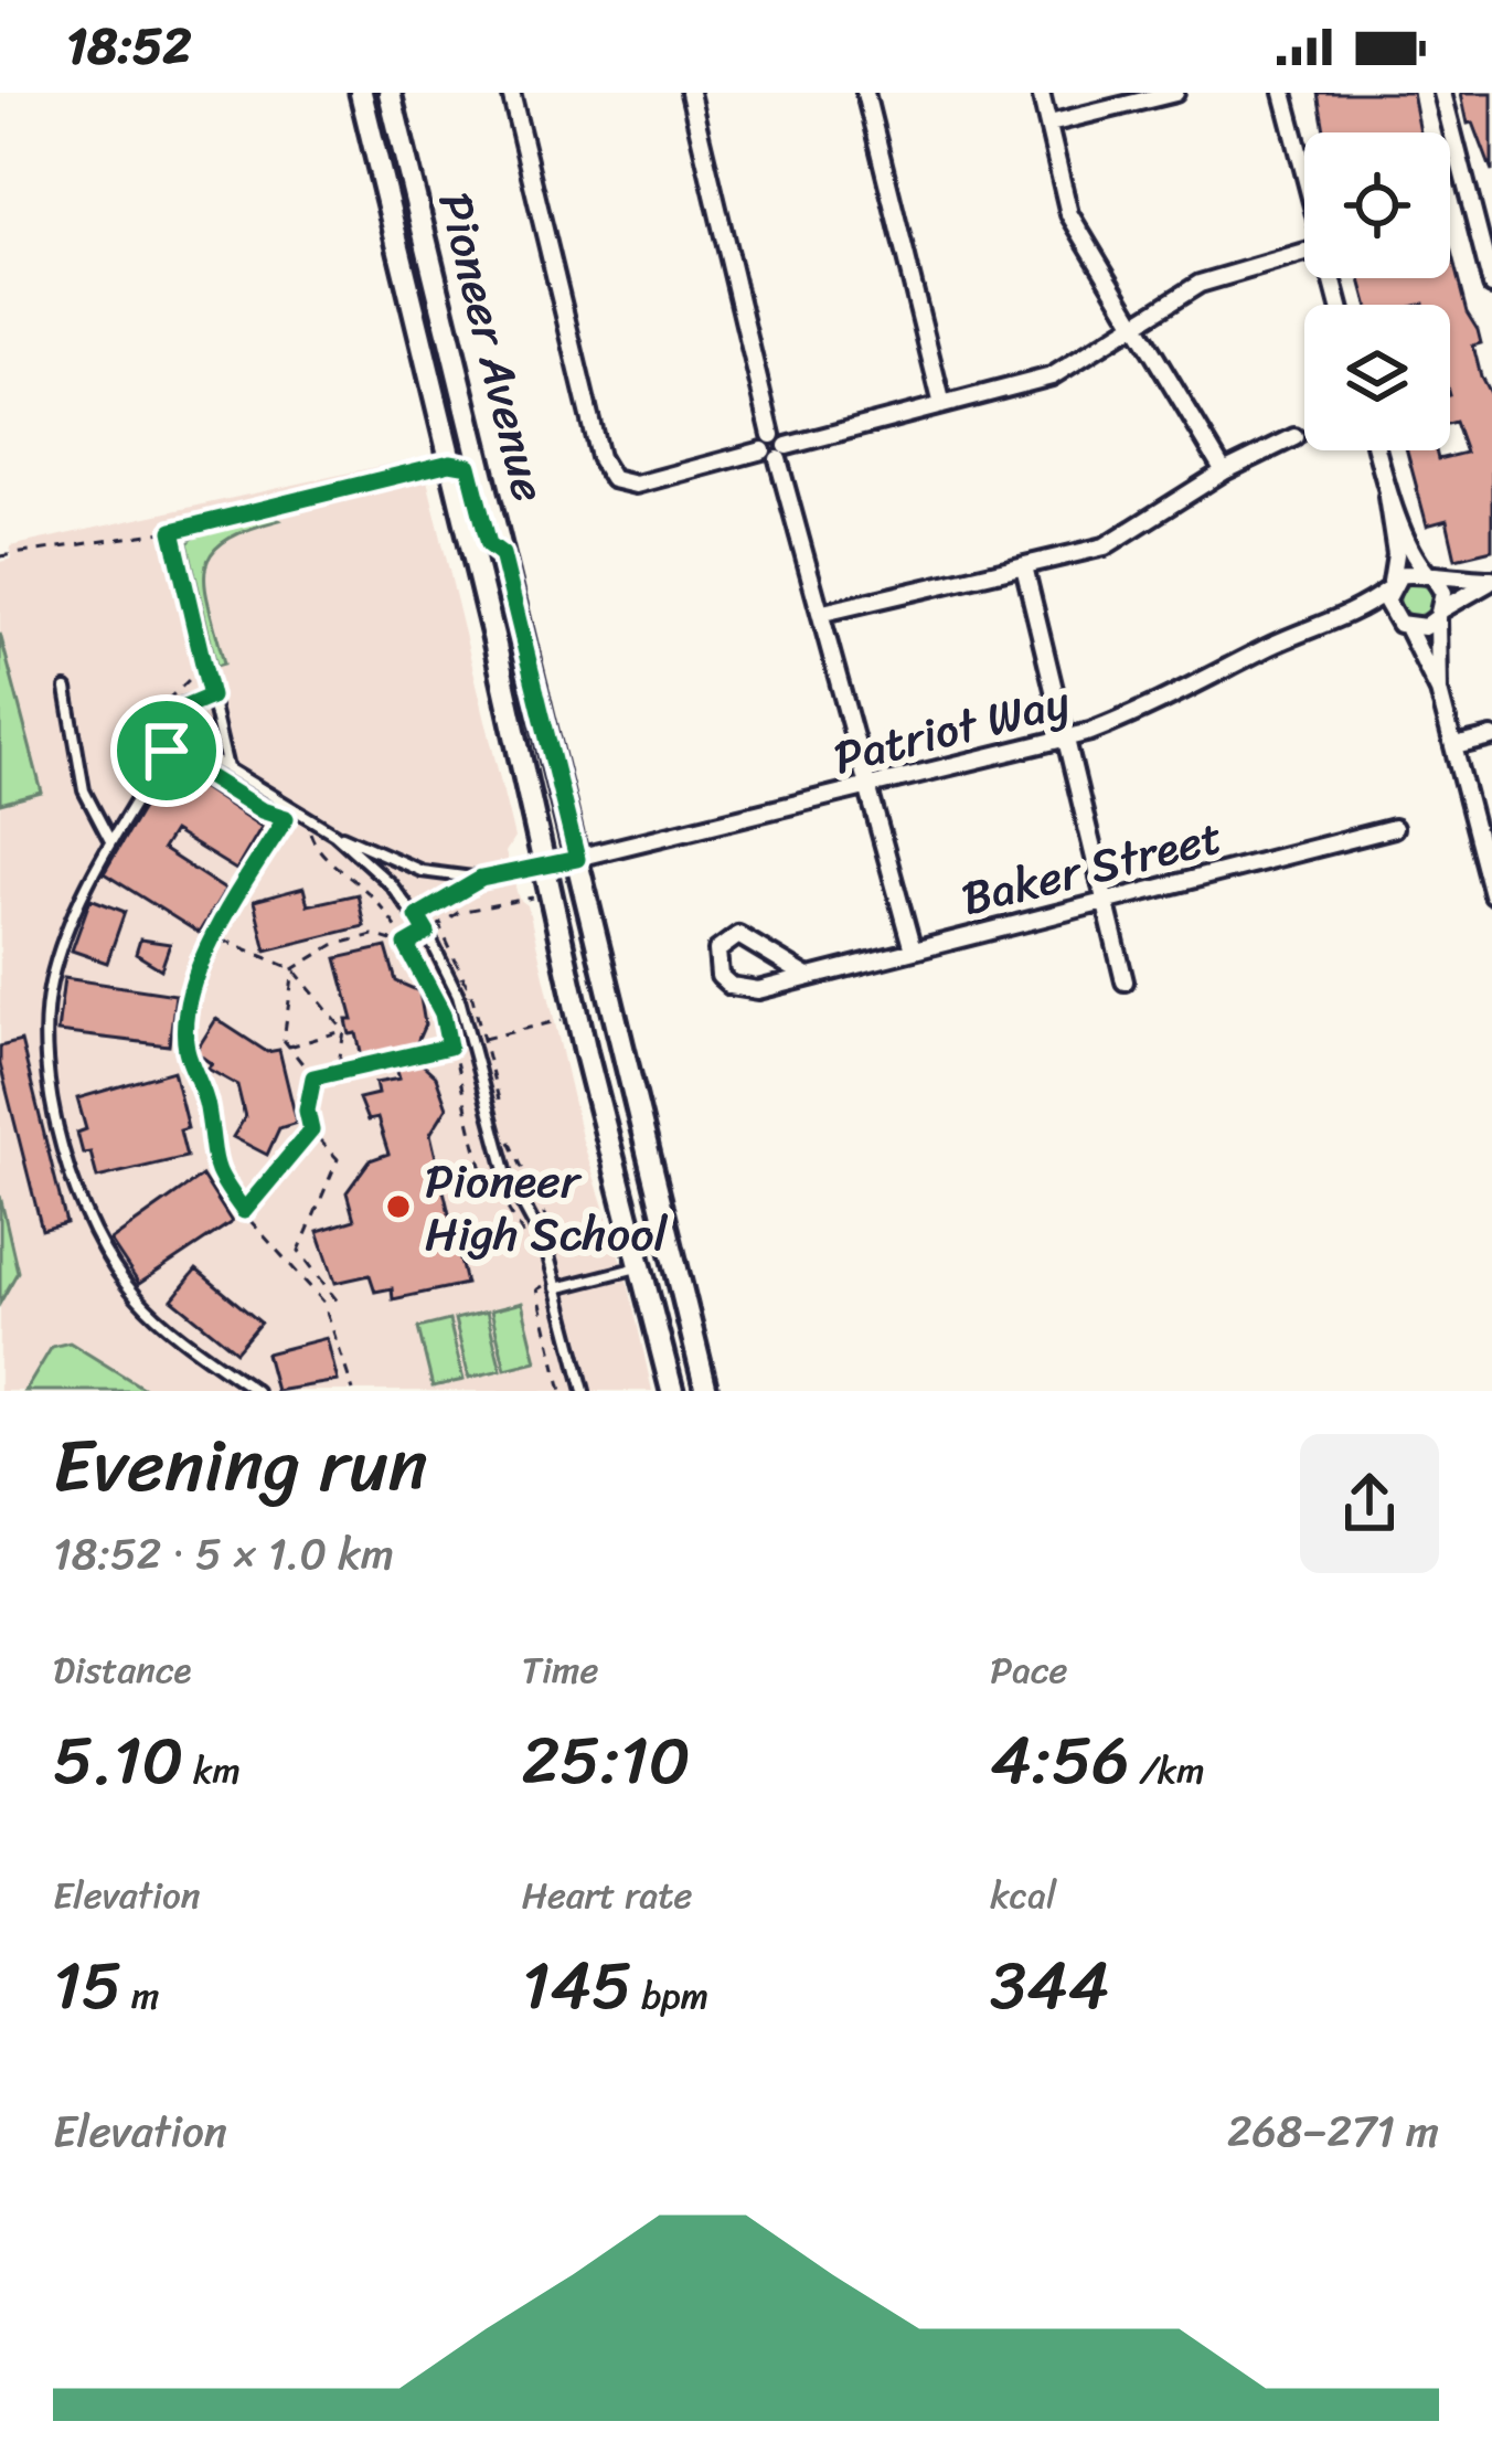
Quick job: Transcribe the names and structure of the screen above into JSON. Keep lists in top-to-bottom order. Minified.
{"streets":{"street":["Pioneer Avenue","Patriot Way","Baker Street"]},"crossings":[["Pioneer Avenue","Patriot Way"]],"places":["Pioneer High School"],"page":{"status":"18:52","heading":["Evening run","18:52 · 5 × 1.0 km"],"stats":[["Distance","5.10 km"],["Time","25:10"],["Pace","4:56 /km"],["Elevation","15 m"],["Heart rate","145 bpm"],["kcal","344"]],"chart":["Elevation","268–271 m"]}}
